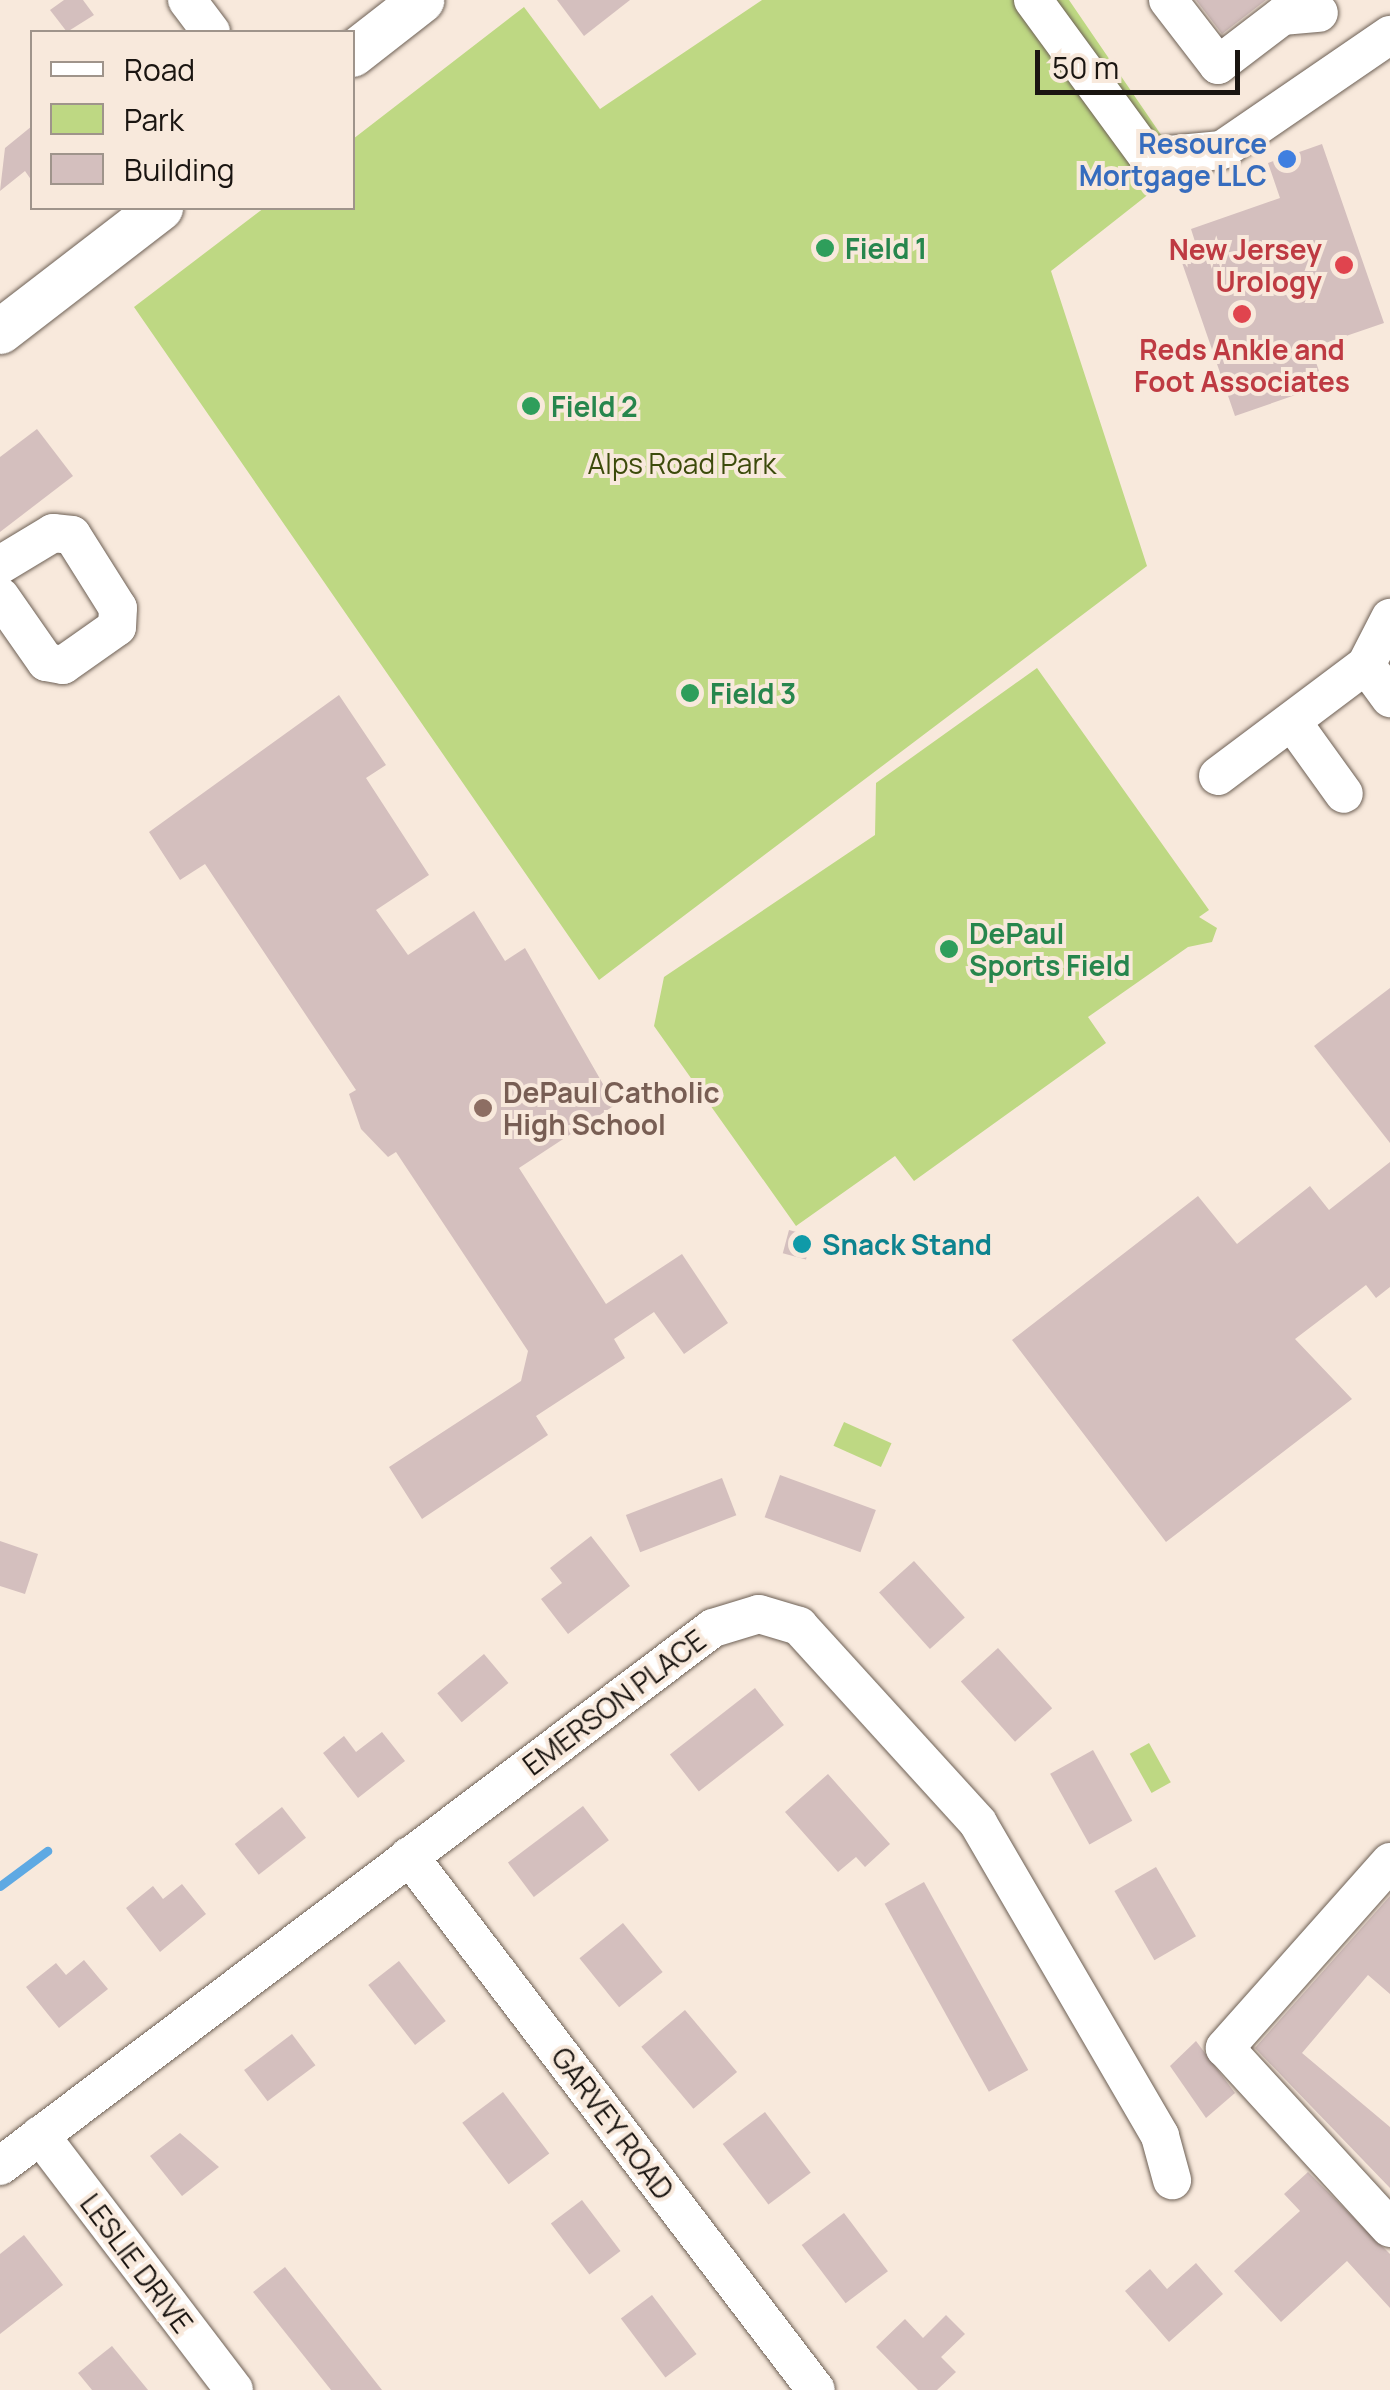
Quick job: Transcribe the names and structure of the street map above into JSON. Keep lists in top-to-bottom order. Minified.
{"streets":{"street":["EMERSON PLACE","GARVEY ROAD","LESLIE DRIVE"]},"crossings":[["EMERSON PLACE","GARVEY ROAD"],["EMERSON PLACE","LESLIE DRIVE"]],"parks":["Alps Road Park"],"places":["Resource Mortgage LLC","Field 1","New Jersey Urology","Reds Ankle and Foot Associates","Field 2","Field 3","DePaul Sports Field","DePaul Catholic High School","Snack Stand"],"legend":["Road","Park","Building"],"scale_bar":"50 m"}
